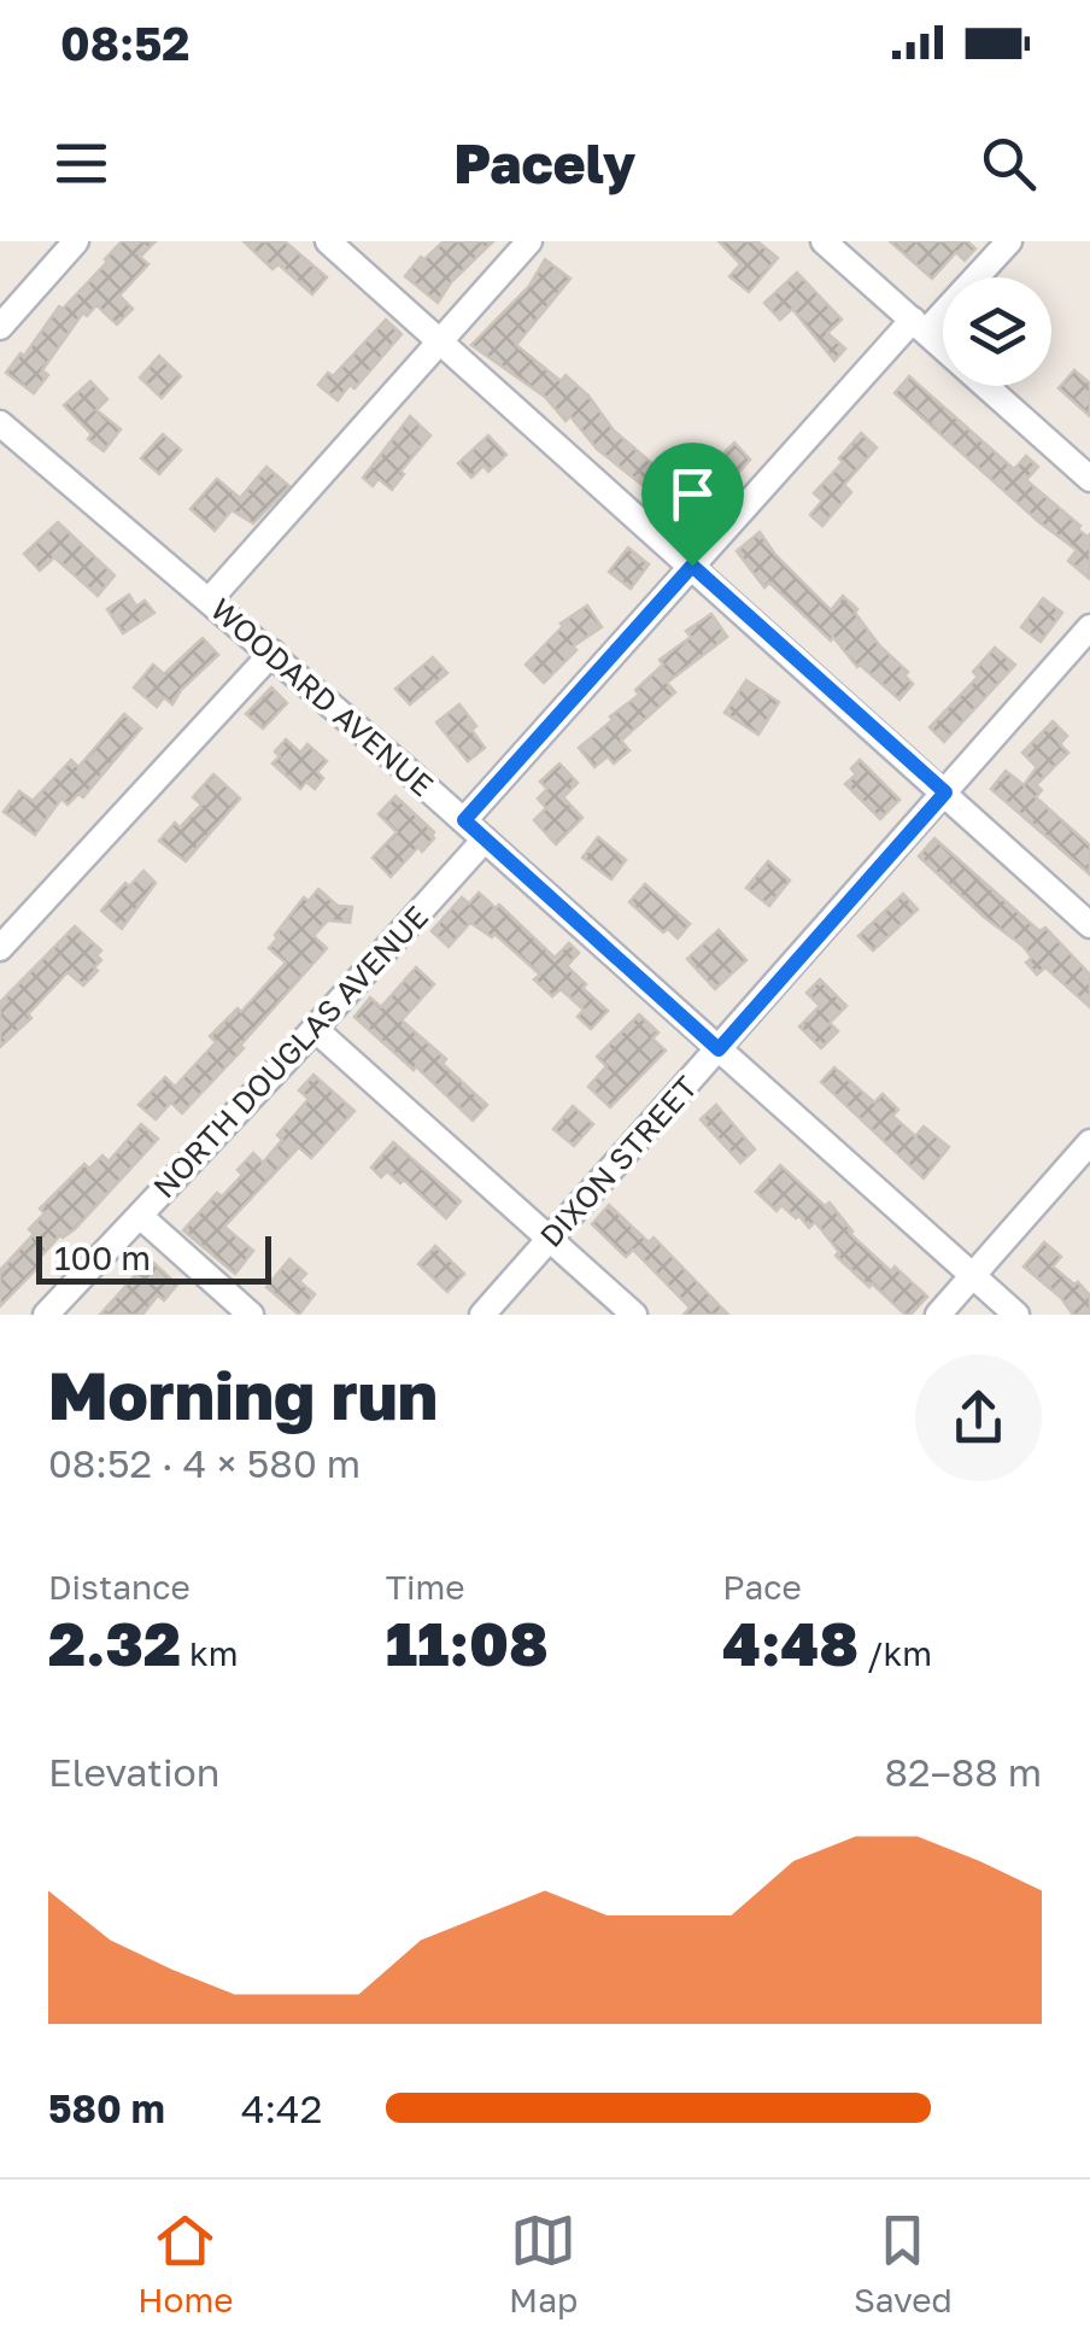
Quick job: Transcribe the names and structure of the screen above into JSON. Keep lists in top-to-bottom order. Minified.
{"streets":{"street":["WOODARD AVENUE","NORTH DOUGLAS AVENUE","DIXON STREET"]},"crossings":[["WOODARD AVENUE","NORTH DOUGLAS AVENUE"],["WOODARD AVENUE","DIXON STREET"]],"scale_bar":"100 m","page":{"status":"08:52","header":"Pacely","scale":"100 m","heading":["Morning run","08:52 · 4 × 580 m"],"stats":[["Distance","2.32 km"],["Time","11:08"],["Pace","4:48 /km"]],"chart":["Elevation","82–88 m"],"list":[{"name":"580 m","note":"4:42"}],"tabs":["Home","Map","Saved"]}}
